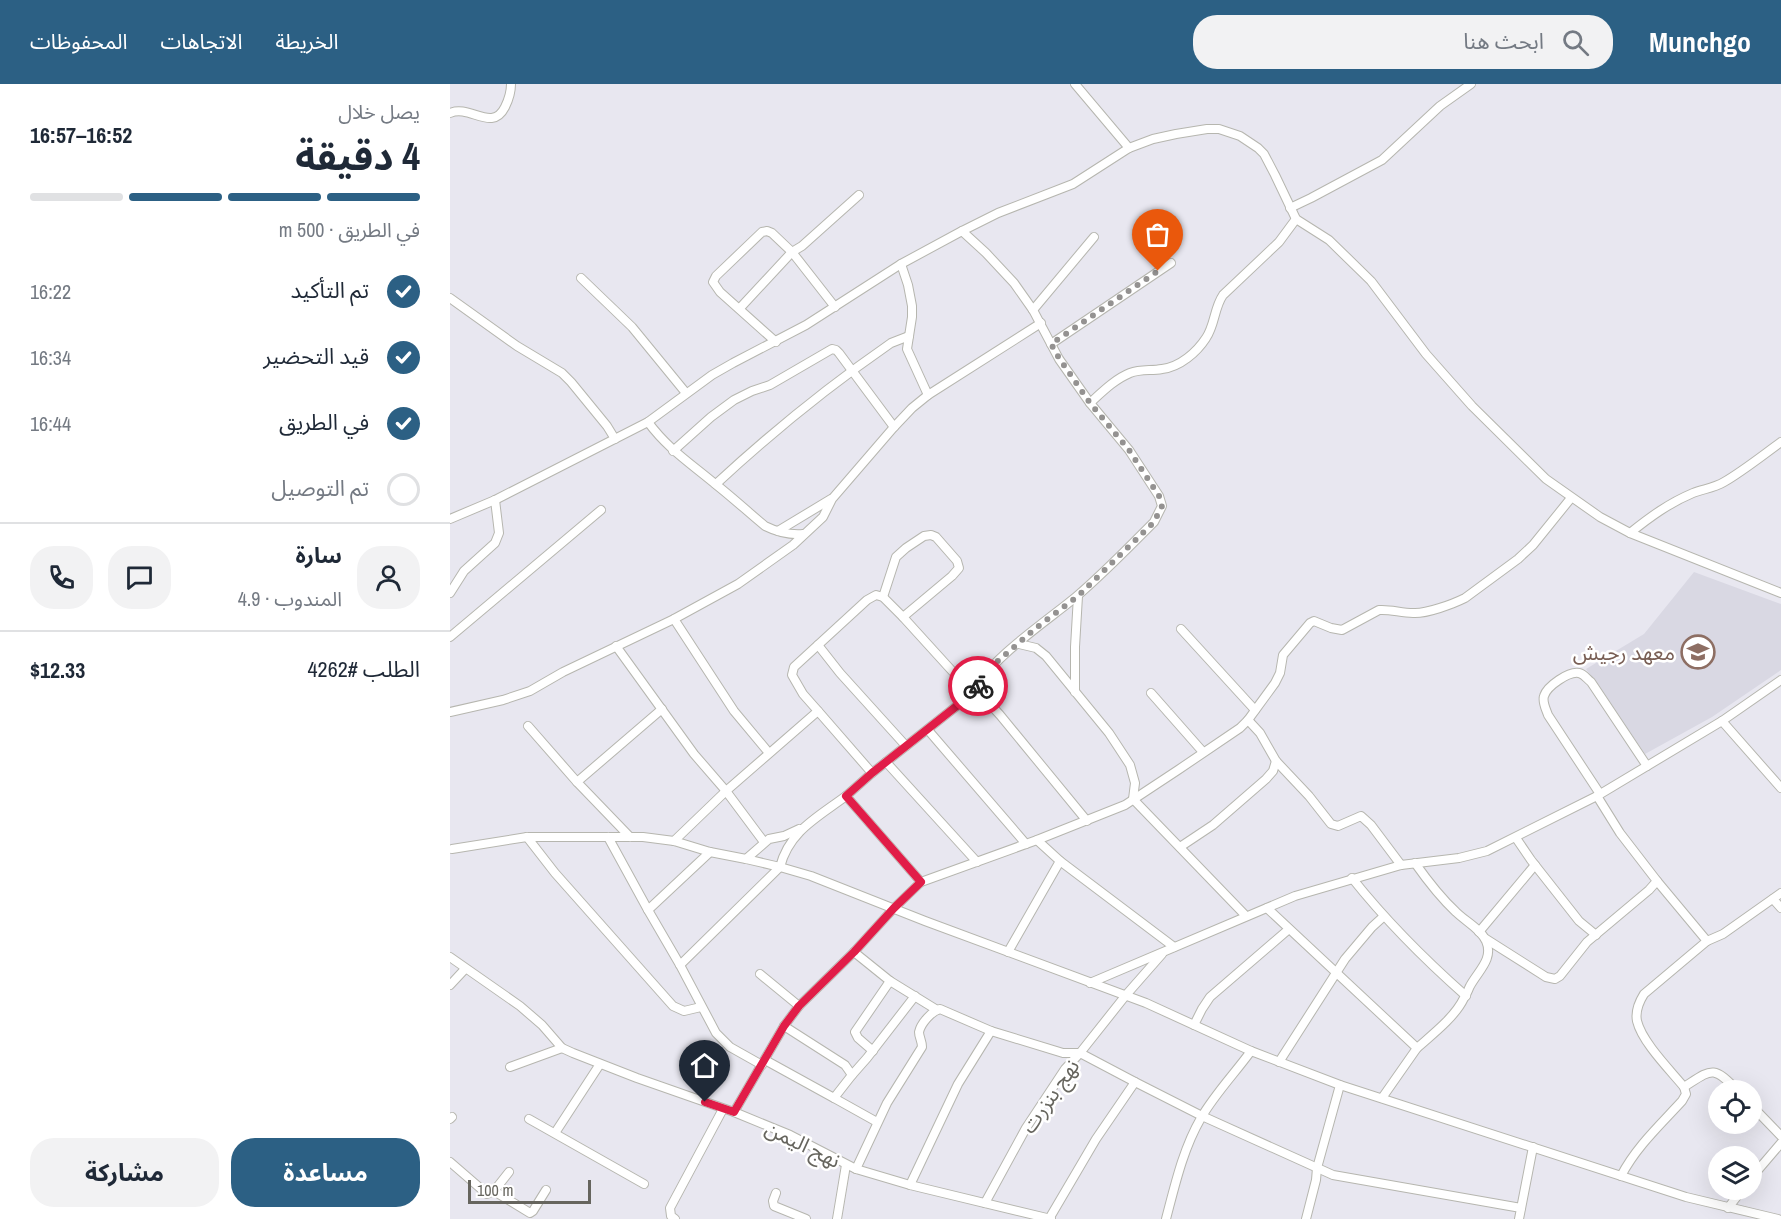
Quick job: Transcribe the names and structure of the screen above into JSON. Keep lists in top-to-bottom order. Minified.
{"streets":{"street":["نهج بنزرت","نهج اليمن"]},"crossings":[["نهج بنزرت","نهج اليمن"]],"places":{"school or university":["معهد رجيش"]},"scale_bar":"100 m","page":{"header":"Munchgo","search":"ابحث هنا","nav":["الخريطة","الاتجاهات","المحفوظات"],"heading":["4 دقيقة","يصل خلال","16:52–16:57"],"panel":["سارة","المندوب · 4.9","الطلب #4262","$12.33"],"bar":"في الطريق · 500 m","list":[["تم التأكيد","16:22"],["قيد التحضير","16:34"],["في الطريق","16:44"],"تم التوصيل"],"buttons":["مساعدة","مشاركة"],"scale":"100 m"}}
